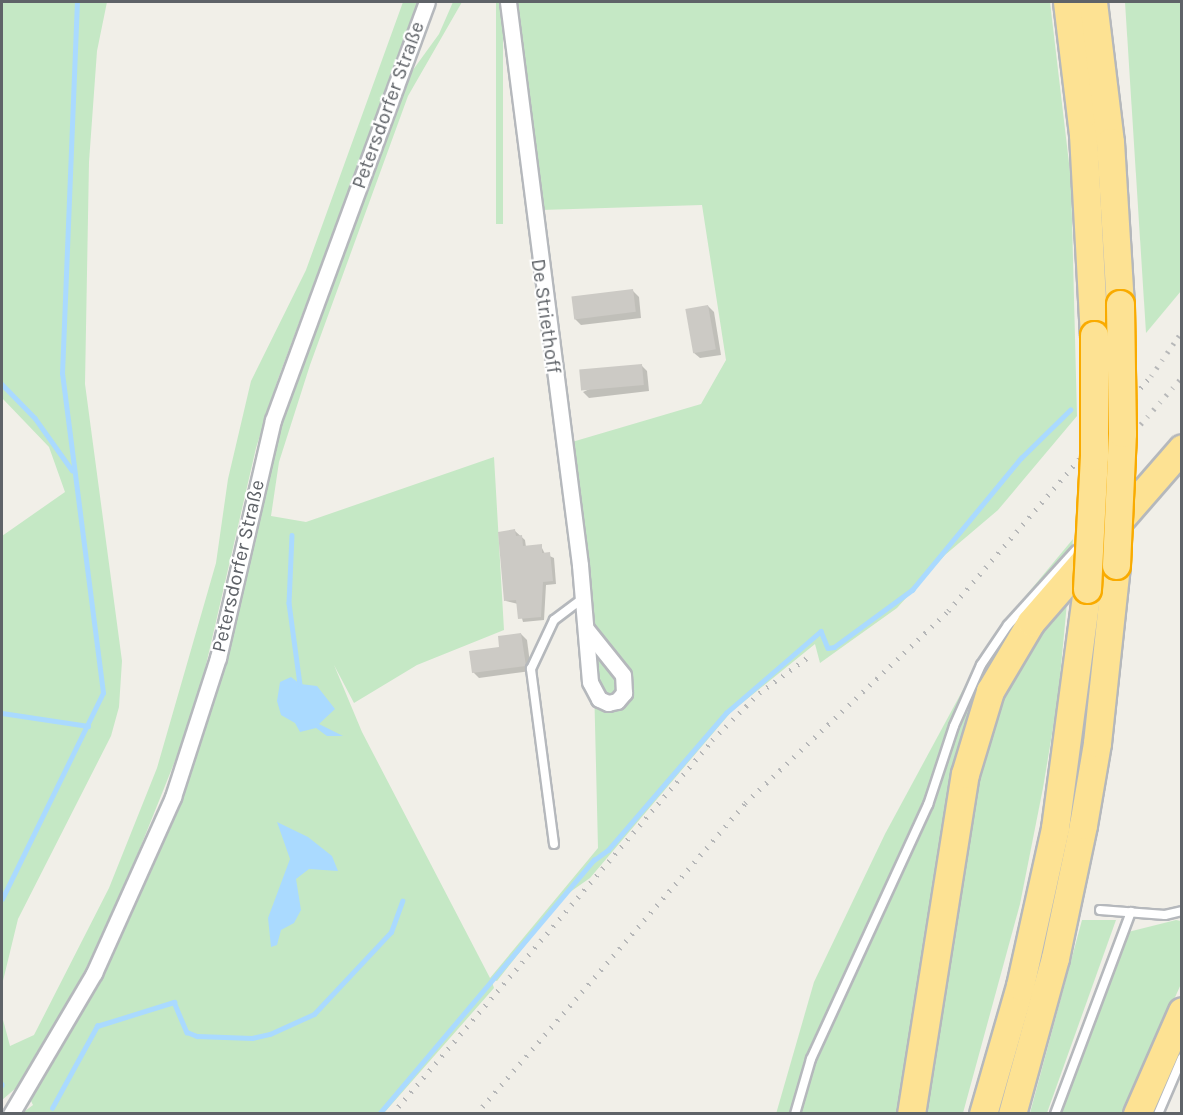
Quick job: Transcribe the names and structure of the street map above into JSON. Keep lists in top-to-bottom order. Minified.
{"streets":{"street":["Petersdorfer Straße","De Striethoff"]}}
